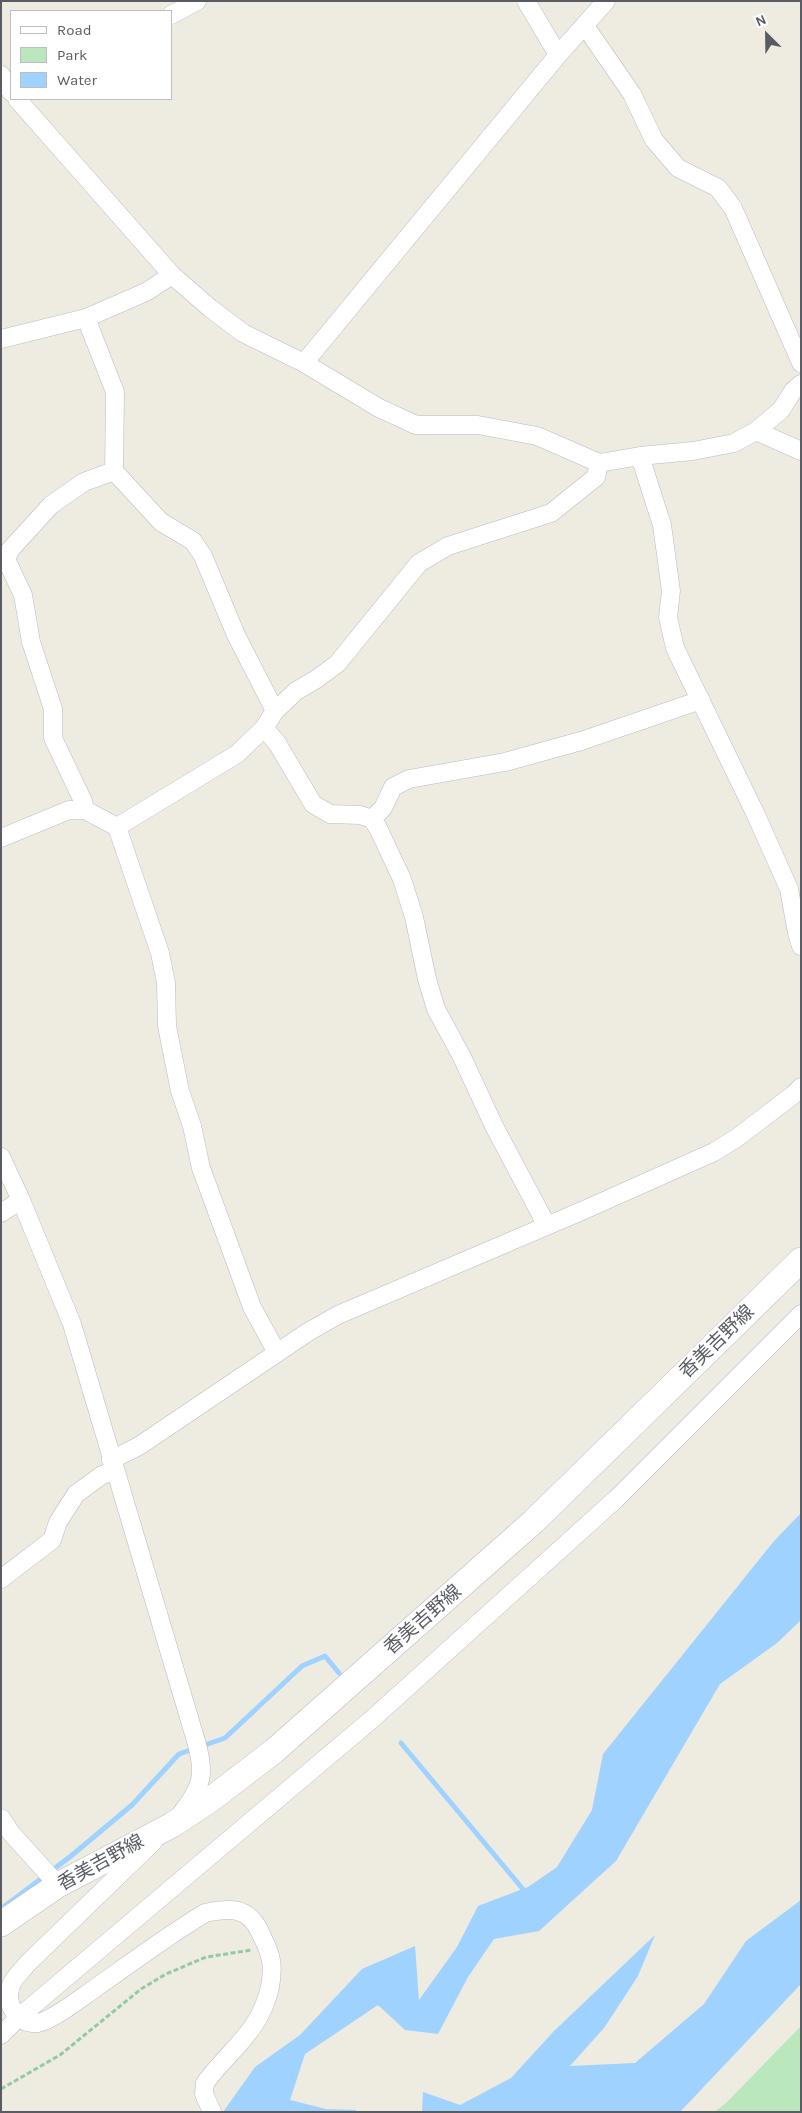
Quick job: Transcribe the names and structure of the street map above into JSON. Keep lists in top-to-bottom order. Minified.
{"streets":{"main road":["香美吉野線"]},"legend":["Road","Park","Water"],"north":"top left"}
